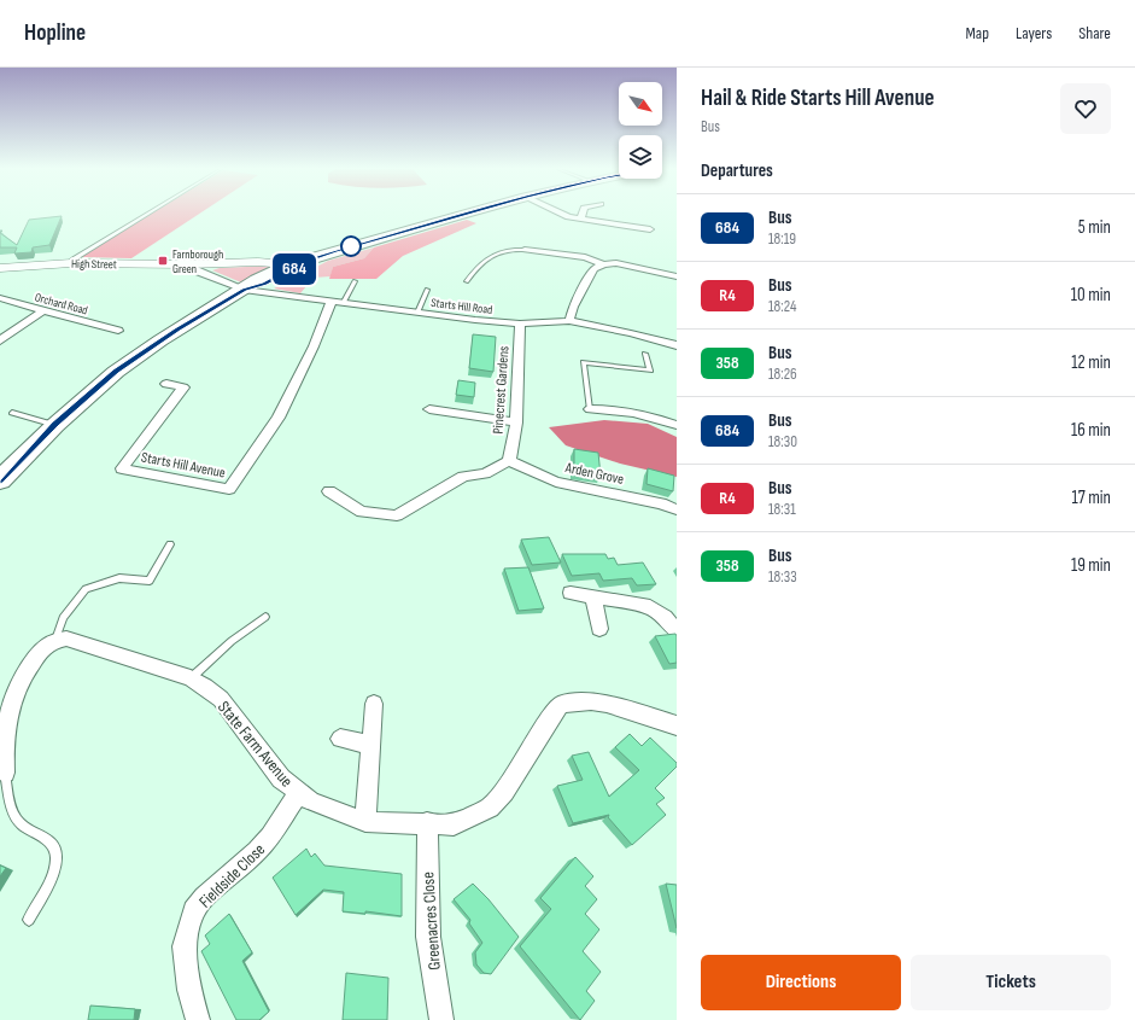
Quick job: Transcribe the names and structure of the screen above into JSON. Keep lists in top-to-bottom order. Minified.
{"streets":{"main road":["High Street"],"street":["Orchard Road","Starts Hill Road","Pinecrest Gardens","Starts Hill Avenue","Arden Grove","State Farm Avenue","Fieldside Close","Greenacres Close"]},"crossings":[["High Street","Starts Hill Road"],["Starts Hill Road","Pinecrest Gardens"],["Starts Hill Road","Starts Hill Avenue"],["Pinecrest Gardens","Arden Grove"],["State Farm Avenue","Fieldside Close"],["State Farm Avenue","Greenacres Close"]],"places":{"transit":["Farnborough Green"]},"lines":["bus line 684"],"north":"bottom right","page":{"header":"Hopline","nav":["Map","Layers","Share"],"on_map":"684","heading":[["Hail & Ride Starts Hill Avenue","Bus"],"Departures"],"list":[{"mark":"684","name":"Bus","note":"18:19","value":"5 min"},{"mark":"R4","name":"Bus","note":"18:24","value":"10 min"},{"mark":"358","name":"Bus","note":"18:26","value":"12 min"},{"mark":"684","name":"Bus","note":"18:30","value":"16 min"},{"mark":"R4","name":"Bus","note":"18:31","value":"17 min"},{"mark":"358","name":"Bus","note":"18:33","value":"19 min"}],"buttons":["Directions","Tickets"]}}
